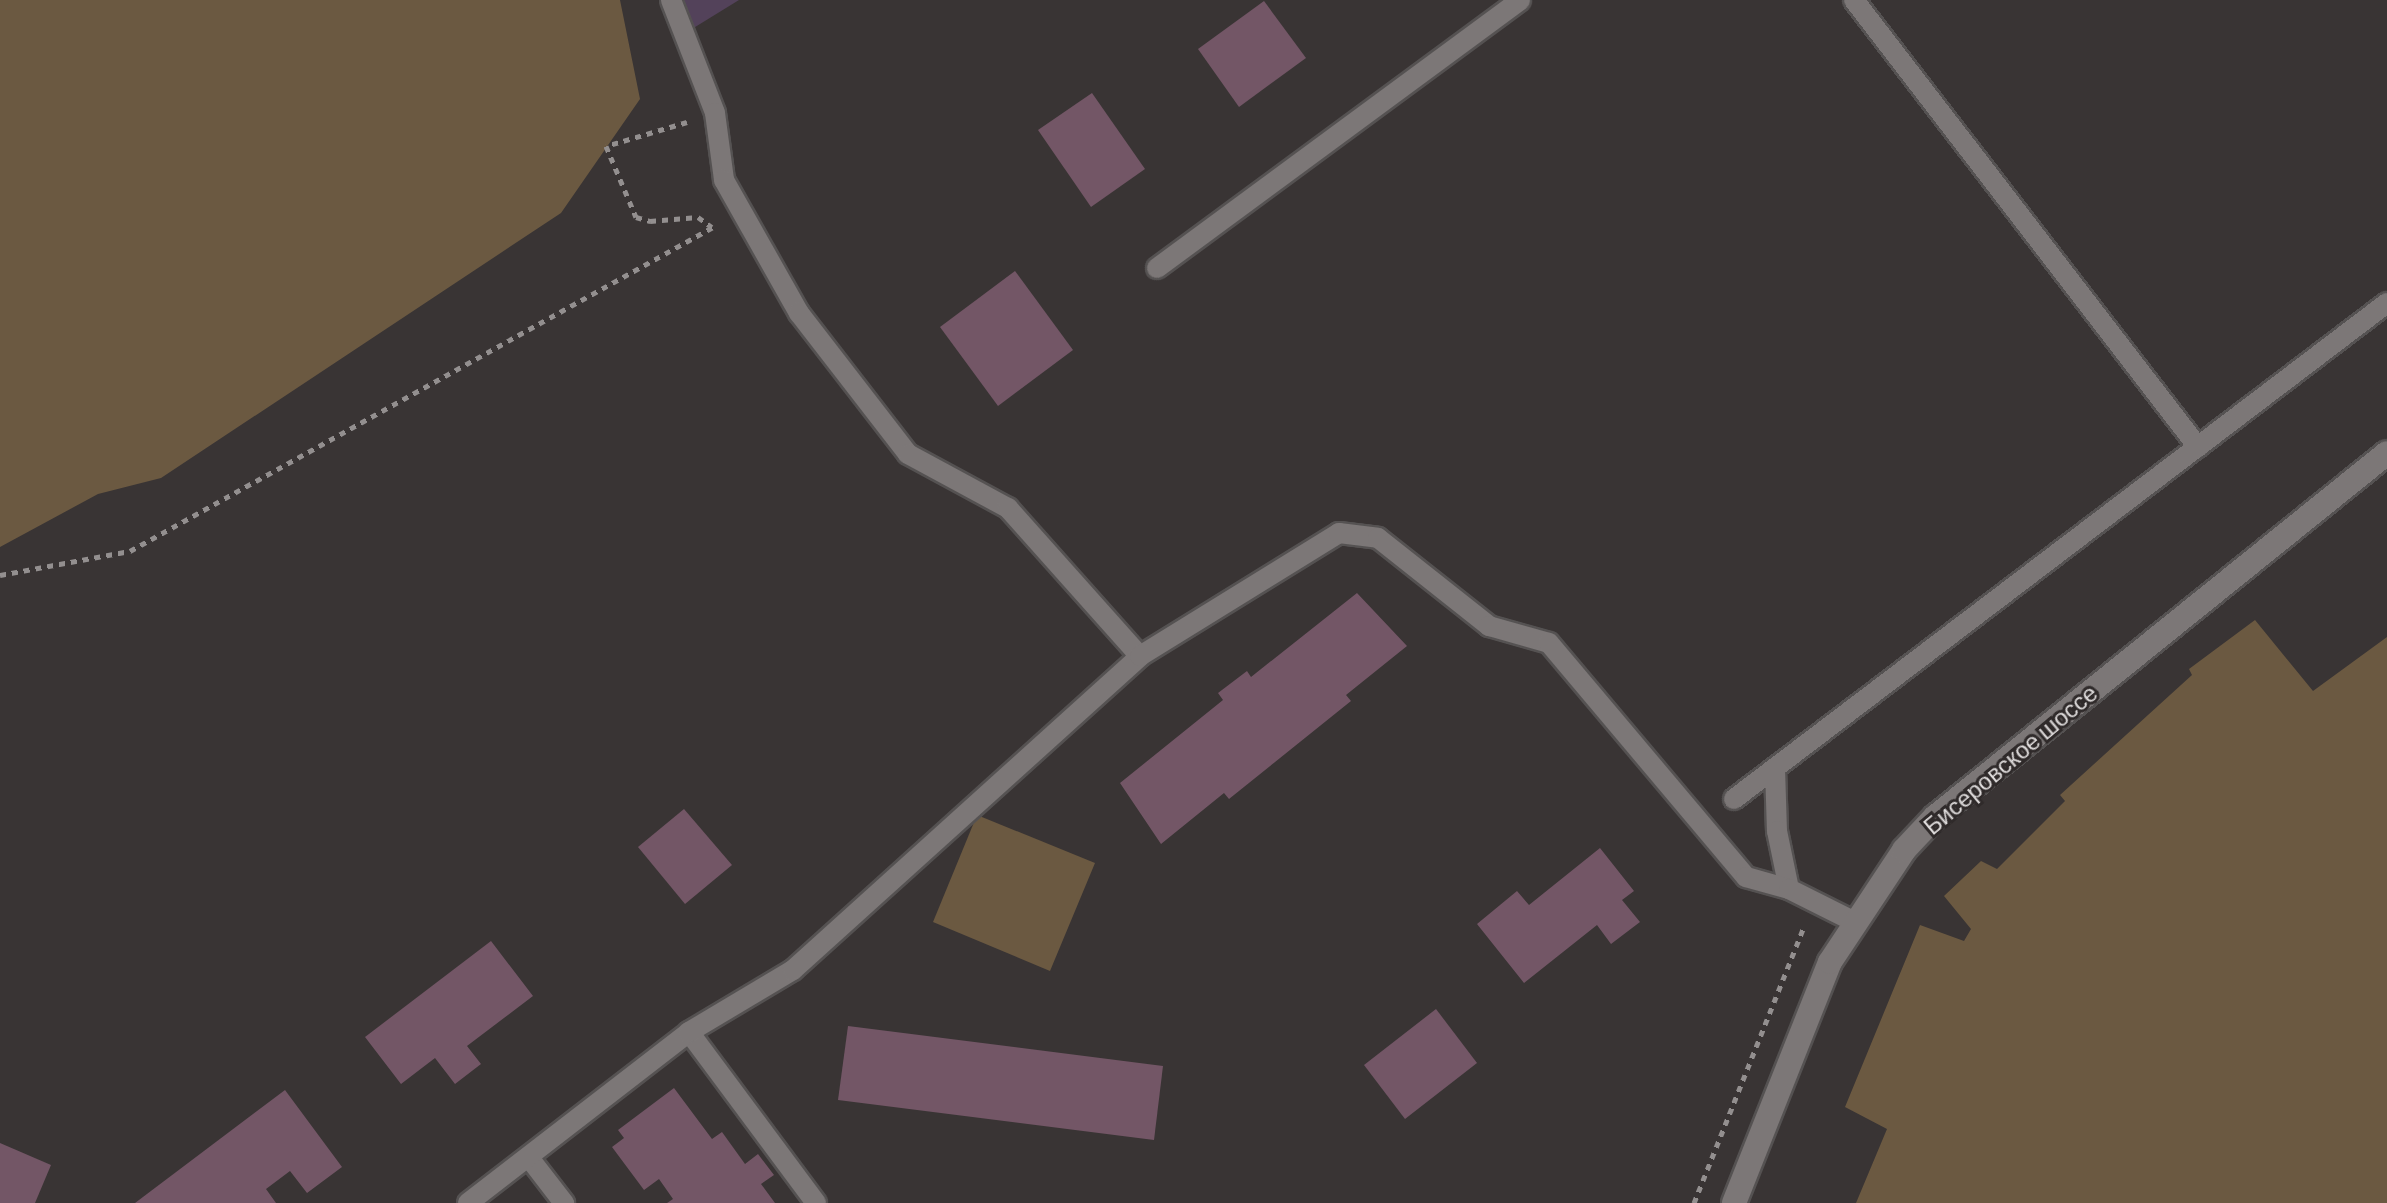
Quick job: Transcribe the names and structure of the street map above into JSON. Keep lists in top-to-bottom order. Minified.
{"streets":{"main road":["Бисеровское шоссе"]}}
